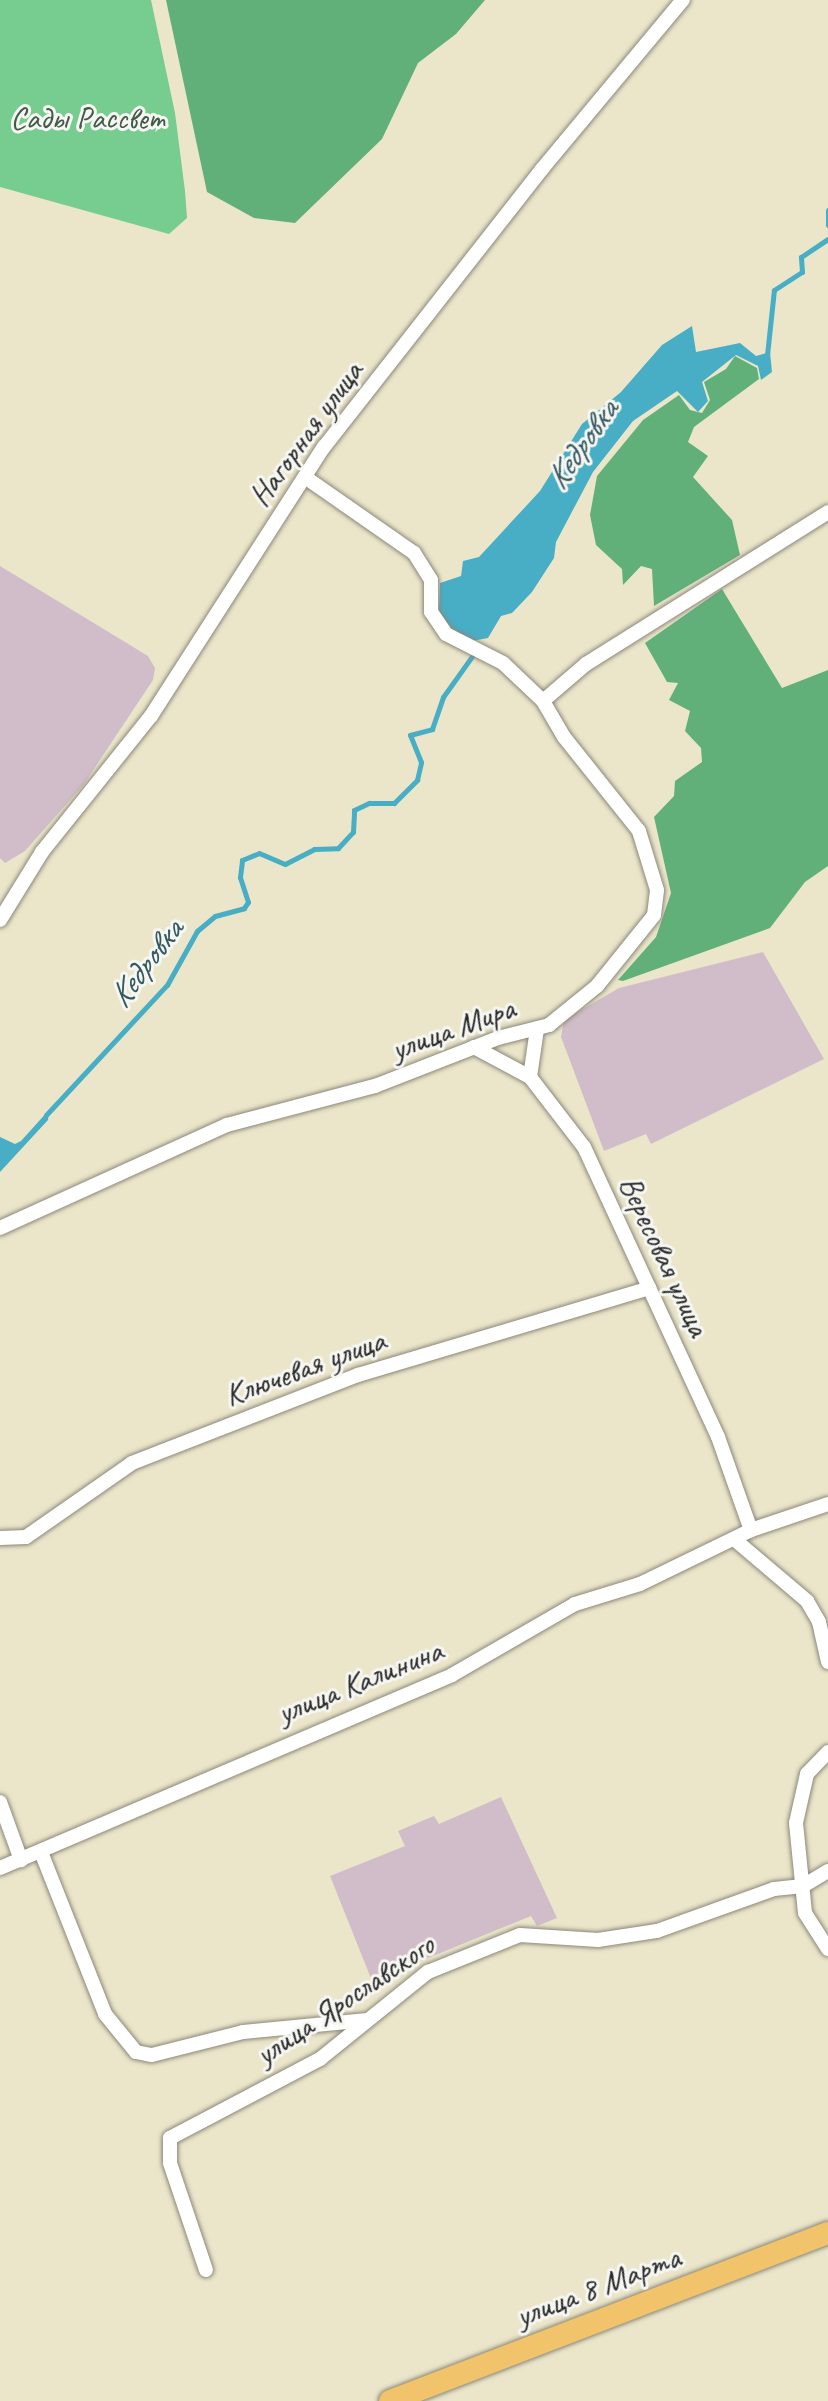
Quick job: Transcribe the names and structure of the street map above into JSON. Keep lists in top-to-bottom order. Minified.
{"streets":{"main road":["улица 8 Марта"],"street":["Нагорная улица","улица Мира","Вересовая улица","Ключевая улица","улица Калинина","улица Ярославского"]},"crossings":[["Нагорная улица","улица Мира"],["улица Мира","Вересовая улица"],["Вересовая улица","Ключевая улица"],["Вересовая улица","улица Калинина"]],"water":["Кедровка"],"parks":["Сады Рассвет"]}
